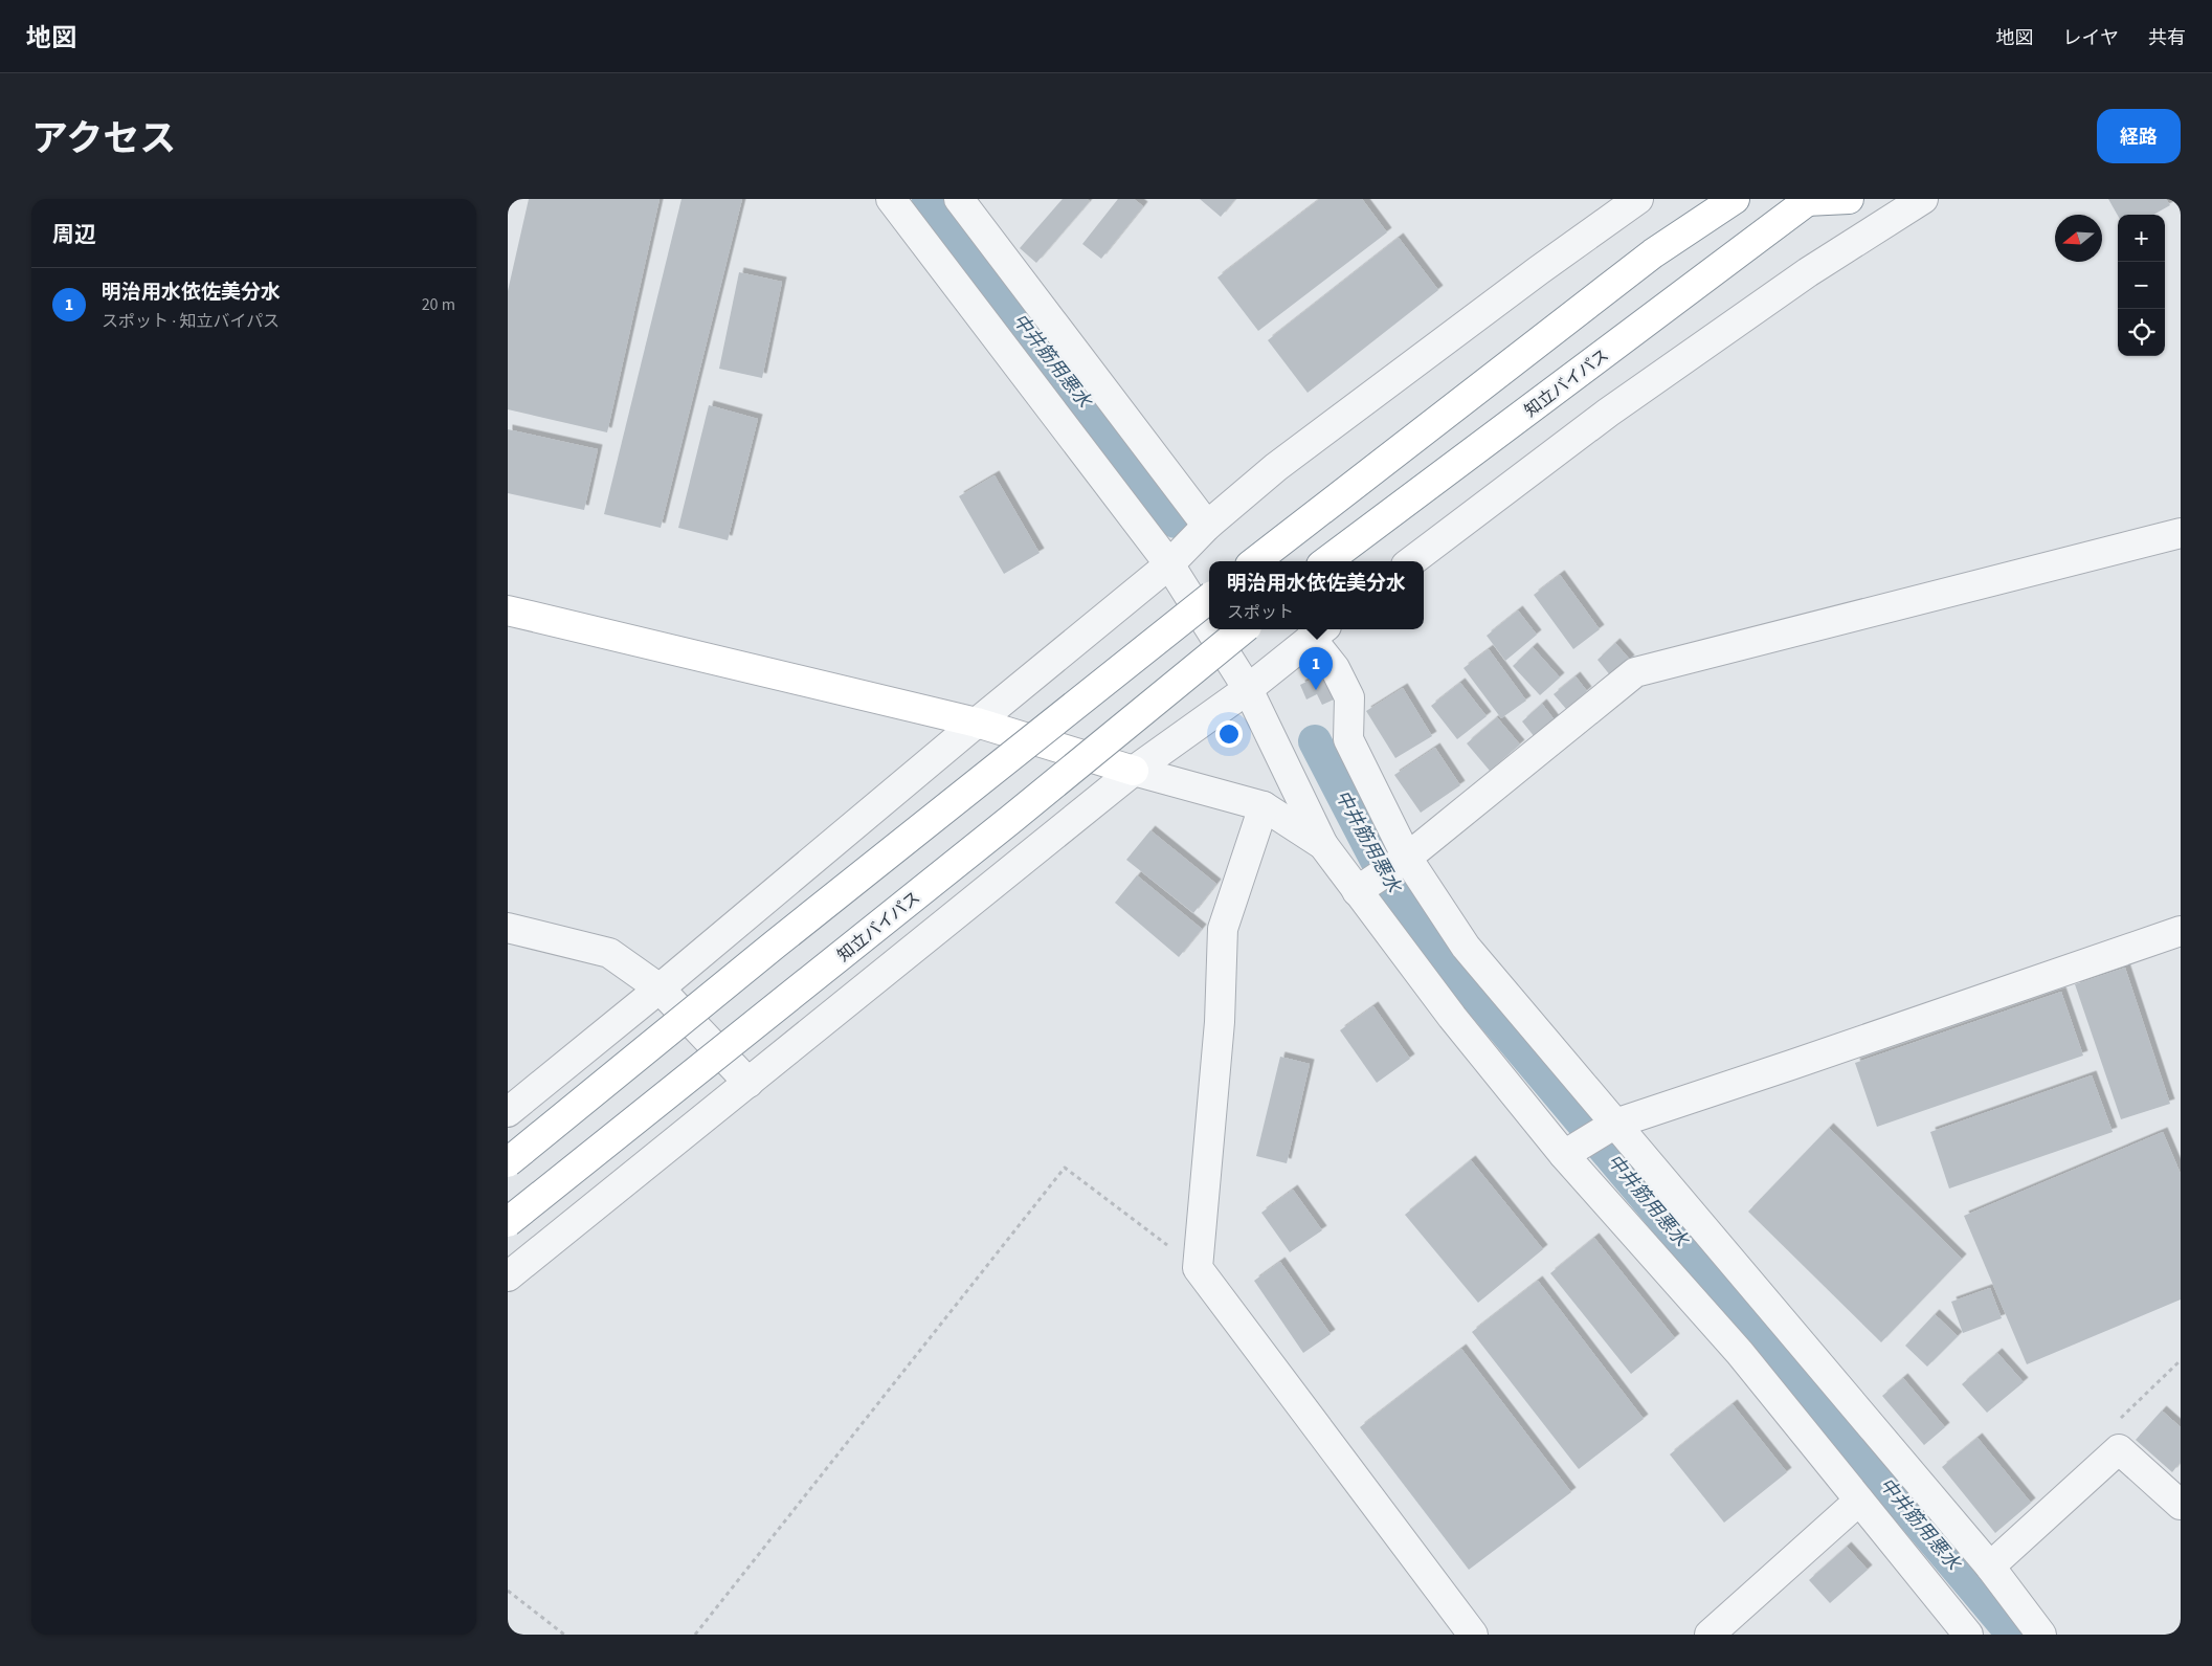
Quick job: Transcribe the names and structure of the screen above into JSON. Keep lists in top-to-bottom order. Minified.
{"streets":{"main road":["知立バイパス"]},"water":["中井筋用悪水"],"north":"left","page":{"header":"地図","nav":["地図","レイヤ","共有"],"title":"アクセス","buttons":"経路","heading":"周辺","map_buttons":["+","−"],"list":[{"mark":"1","name":"明治用水依佐美分水","note":"スポット · 知立バイパス","value":"20 m"}],"popup":["明治用水依佐美分水","スポット"],"pins":"1"}}
